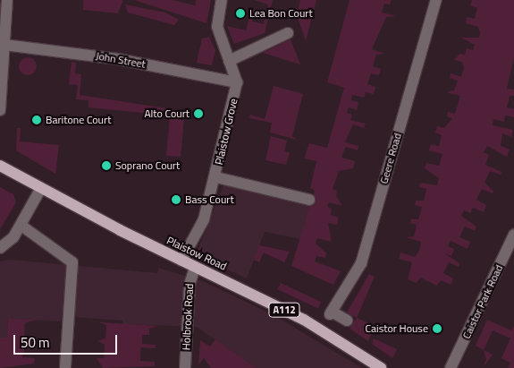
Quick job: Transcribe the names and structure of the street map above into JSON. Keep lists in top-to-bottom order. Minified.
{"streets":{"main road":["Plaistow Road","A112"],"street":["John Street","Plaistow Grove","Geere Road","Caistor Park Road","Holbrook Road"]},"crossings":[["John Street","Plaistow Grove"],["Plaistow Grove","Plaistow Road"],["Plaistow Road","Holbrook Road"]],"places":["Lea Bon Court","Alto Court","Baritone Court","Soprano Court","Bass Court","Caistor House"],"scale_bar":"50 m"}
